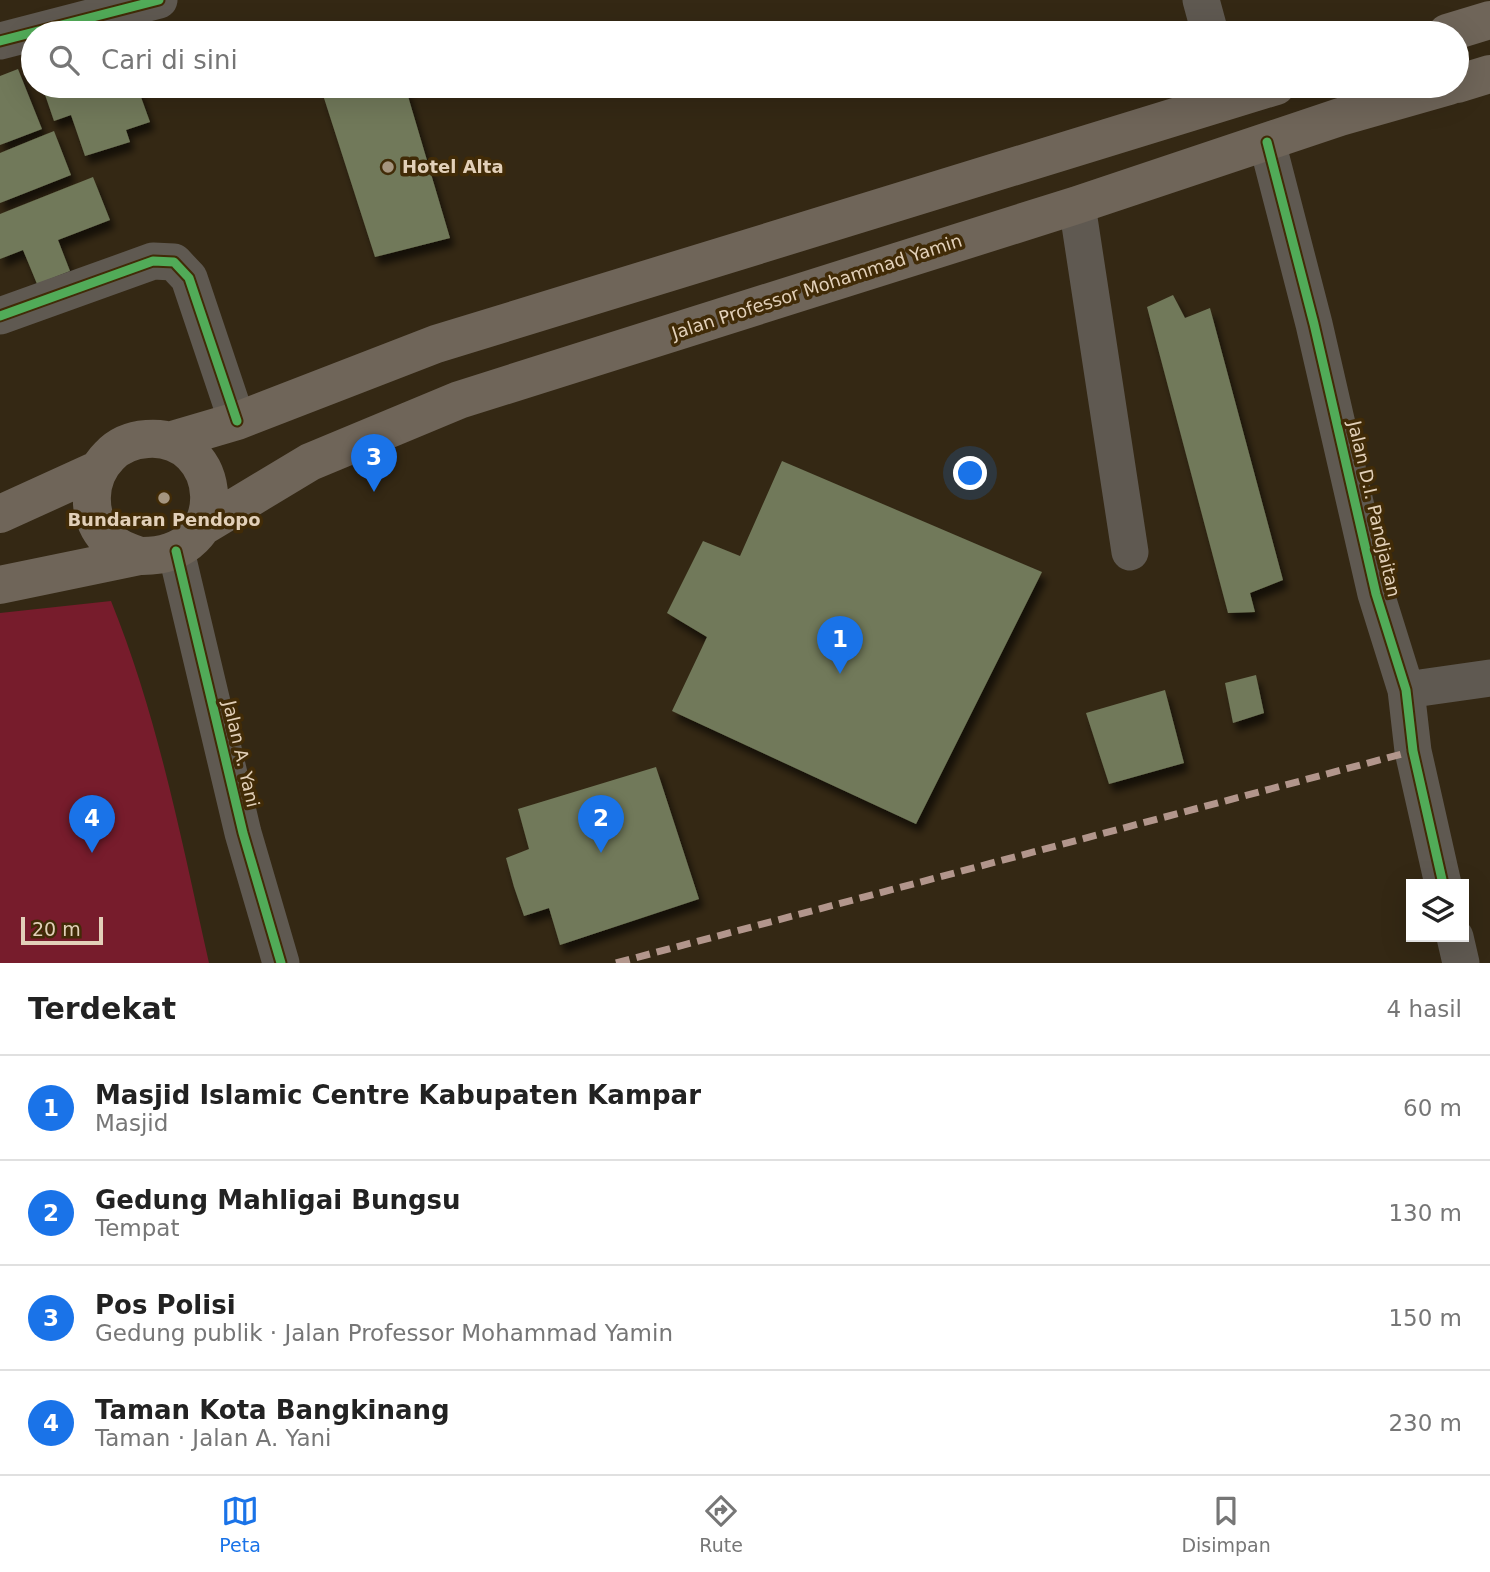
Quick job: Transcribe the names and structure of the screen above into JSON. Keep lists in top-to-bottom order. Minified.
{"streets":{"highway":["Jalan Professor Mohammad Yamin"],"street":["Jalan D.I. Pandjaitan","Jalan A. Yani"]},"crossings":[["Jalan Professor Mohammad Yamin","Jalan D.I. Pandjaitan"],["Jalan Professor Mohammad Yamin","Jalan A. Yani"]],"places":["Hotel Alta","Bundaran Pendopo"],"scale_bar":"20 m","page":{"search":"Cari di sini","pins":["3","1","2","4"],"scale":"20 m","heading":["Terdekat","4 hasil"],"list":[{"mark":"1","name":"Masjid Islamic Centre Kabupaten Kampar","note":"Masjid","value":"60 m"},{"mark":"2","name":"Gedung Mahligai Bungsu","note":"Tempat","value":"130 m"},{"mark":"3","name":"Pos Polisi","note":"Gedung publik · Jalan Professor Mohammad Yamin","value":"150 m"},{"mark":"4","name":"Taman Kota Bangkinang","note":"Taman · Jalan A. Yani","value":"230 m"}],"nav":["Peta","Rute","Disimpan"]}}
